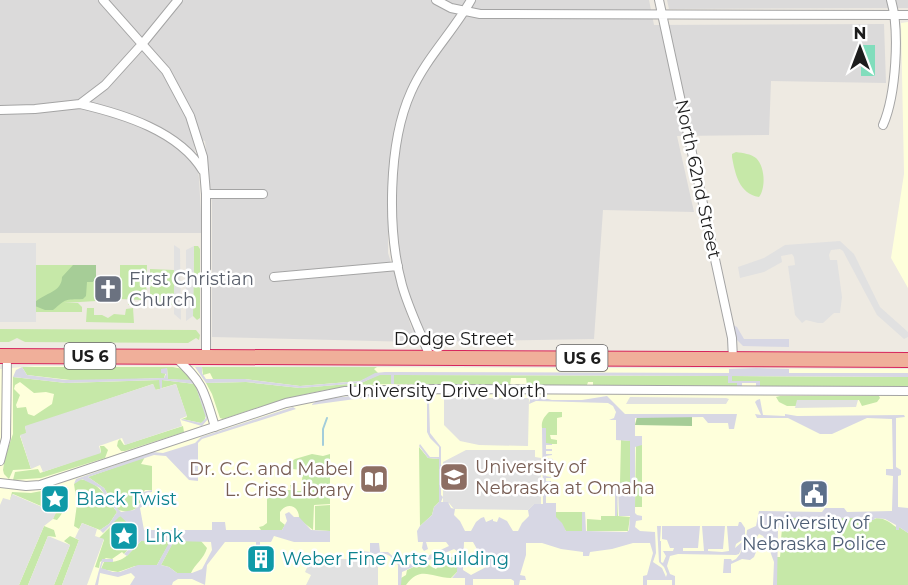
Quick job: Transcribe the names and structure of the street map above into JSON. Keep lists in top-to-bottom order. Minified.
{"streets":{"highway":["Dodge Street","US 6"],"street":["North 62nd Street","University Drive North"]},"crossings":[["North 62nd Street","Dodge Street"]],"places":{"church":["First Christian Church"],"school or university":["University of Nebraska at Omaha"],"library":["Dr. C.C. and Mabel L. Criss Library"],"public building":["University of Nebraska Police"],"place":["Black Twist","Link"],"building":["Weber Fine Arts Building"]},"north":"top"}
